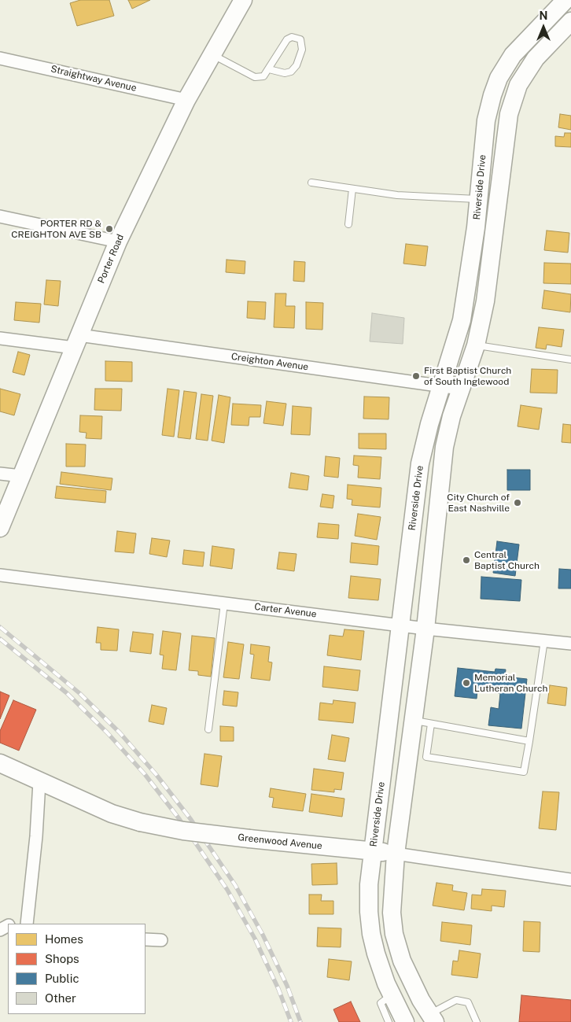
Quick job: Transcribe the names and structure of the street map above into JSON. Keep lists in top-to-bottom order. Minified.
{"streets":{"street":["Straightway Avenue","Riverside Drive","Porter Road","Creighton Avenue","Carter Avenue","Greenwood Avenue"]},"crossings":[["Straightway Avenue","Porter Road"],["Riverside Drive","Creighton Avenue"],["Riverside Drive","Carter Avenue"],["Riverside Drive","Greenwood Avenue"],["Porter Road","Creighton Avenue"]],"places":["PORTER RD & CREIGHTON AVE SB","First Baptist Church of South Inglewood","City Church of East Nashville","Central Baptist Church","Memorial Lutheran Church"],"legend":["Homes","Shops","Public","Other"],"north":"top"}
